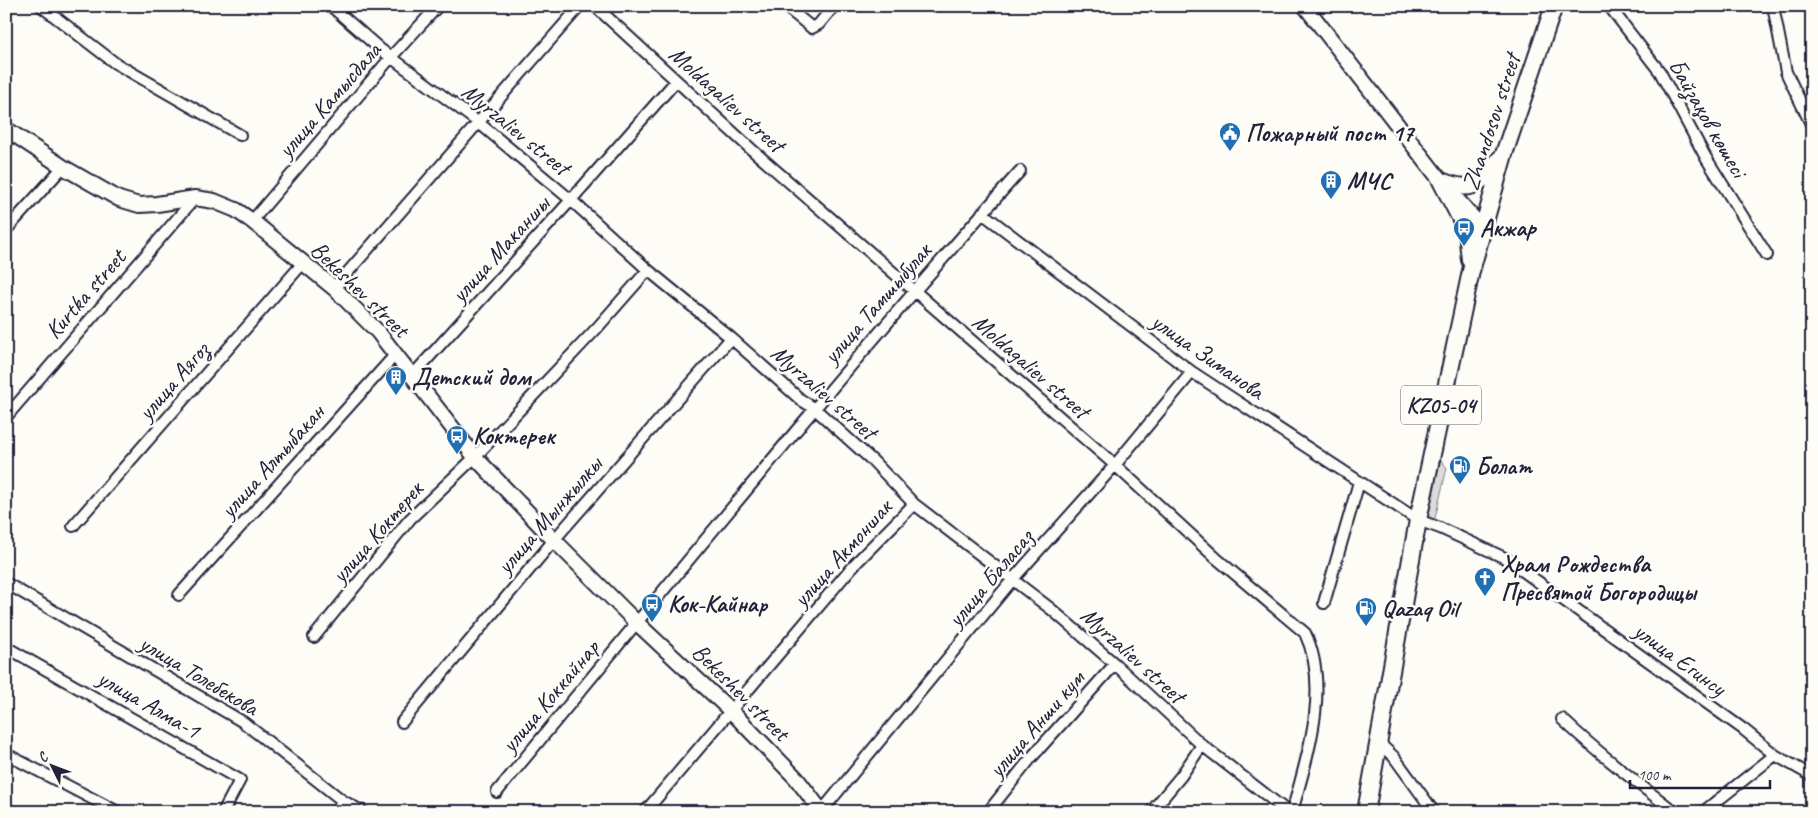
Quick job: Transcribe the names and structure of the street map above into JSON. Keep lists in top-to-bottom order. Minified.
{"streets":{"main road":["Zhandosov street","Bekeshev street","KZ05-04"],"street":["Moldagaliev street","улица Камысдала","Байзақов көшесі","Myrzaliev street","улица Маканшы","Kurtka street","улица Тамшыбулак","улица Зиманова","улица Аягоз","улица Алтыбакан","улица Мынжылкы","улица Коктерек","улица Акмоншак","улица Баласаз","улица Егинсу","улица Толебекова","улица Коккайнар","улица Алма-1","улица Анши кум"]},"crossings":[["Moldagaliev street","Myrzaliev street"],["Moldagaliev street","улица Маканшы"],["Moldagaliev street","улица Тамшыбулак"],["Moldagaliev street","улица Баласаз"],["улица Камысдала","Myrzaliev street"],["улица Камысдала","Bekeshev street"],["Zhandosov street","улица Зиманова"],["Zhandosov street","улица Егинсу"],["Myrzaliev street","улица Маканшы"],["Myrzaliev street","улица Тамшыбулак"],["Myrzaliev street","улица Мынжылкы"],["Myrzaliev street","улица Коктерек"],["Myrzaliev street","улица Акмоншак"],["Myrzaliev street","улица Баласаз"],["Myrzaliev street","улица Анши кум"],["улица Маканшы","Bekeshev street"],["Bekeshev street","Kurtka street"],["Bekeshev street","улица Тамшыбулак"],["Bekeshev street","улица Аягоз"],["Bekeshev street","улица Алтыбакан"],["Bekeshev street","улица Мынжылкы"],["Bekeshev street","улица Коктерек"],["Bekeshev street","улица Акмоншак"],["Bekeshev street","улица Баласаз"],["Bekeshev street","улица Коккайнар"],["улица Тамшыбулак","улица Зиманова"],["улица Тамшыбулак","улица Коккайнар"],["улица Зиманова","улица Баласаз"],["улица Зиманова","улица Егинсу"]],"places":{"public building":["Пожарный пост 17"],"building":["МЧС","Детский дом"],"bus stop":["Акжар","Коктерек","Кок-Кайнар"],"fuel station":["Болат","Qazaq Oil"],"church":["Храм Рождества Пресвятой Богородицы"]},"scale_bar":"100 m","north":"top left"}
